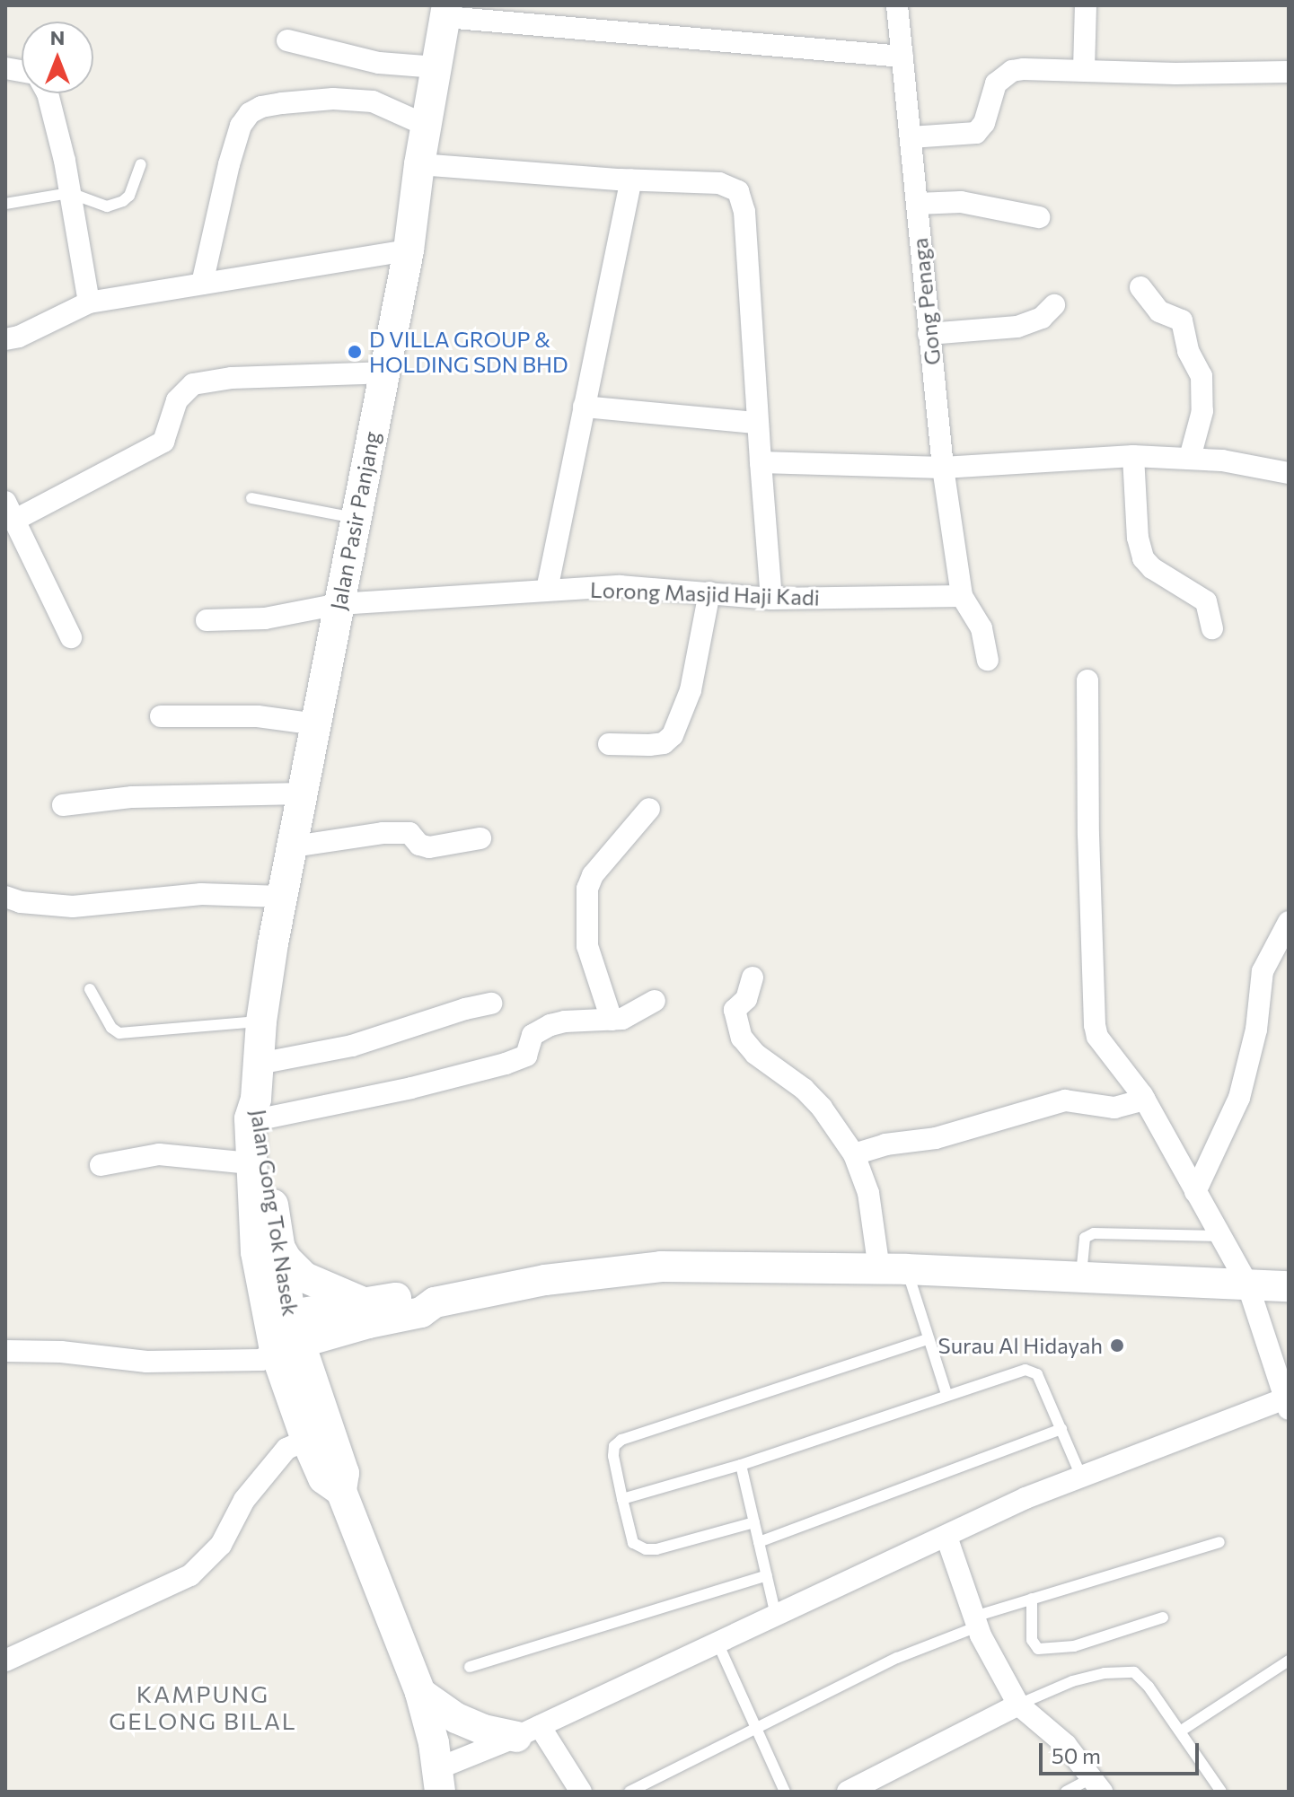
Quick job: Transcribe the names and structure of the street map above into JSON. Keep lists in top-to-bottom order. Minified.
{"streets":{"main road":["Jalan Pasir Panjang","Jalan Gong Tok Nasek"],"street":["Gong Penaga","Lorong Masjid Haji Kadi"]},"crossings":[["Gong Penaga","Lorong Masjid Haji Kadi"],["Jalan Pasir Panjang","Lorong Masjid Haji Kadi"],["Jalan Pasir Panjang","Jalan Gong Tok Nasek"]],"districts":["KAMPUNG GELONG BILAL"],"places":["D VILLA GROUP & HOLDING SDN BHD","Surau Al Hidayah"],"scale_bar":"50 m","north":"top"}
